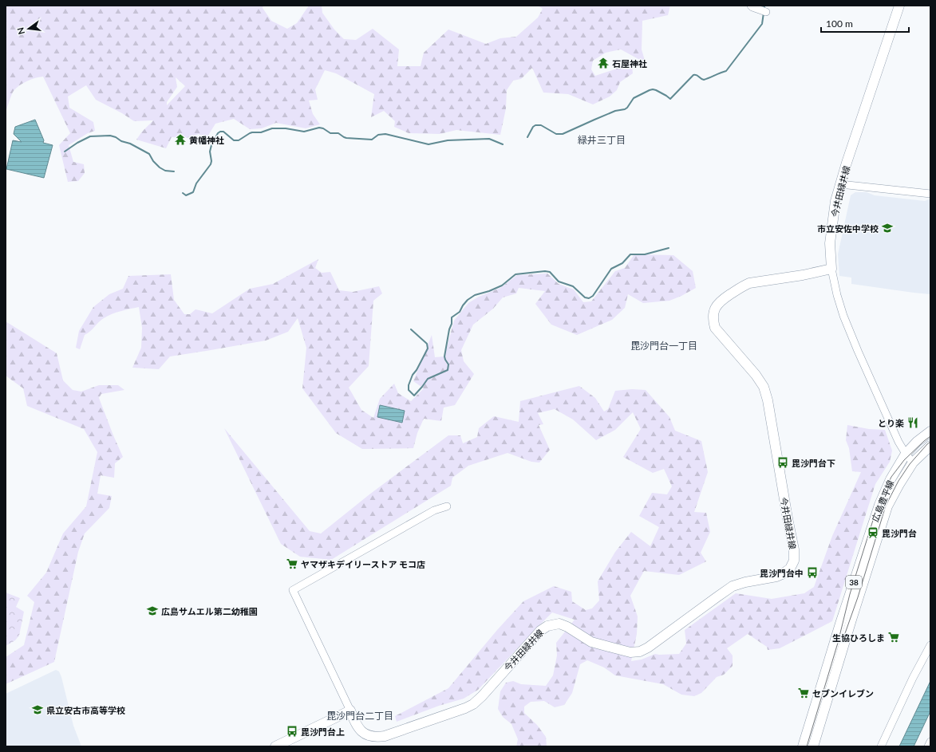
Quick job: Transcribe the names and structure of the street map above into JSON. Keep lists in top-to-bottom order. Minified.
{"streets":{"main road":["今井田緑井線","広島豊平線","38"]},"districts":["緑井三丁目","毘沙門台一丁目","毘沙門台二丁目"],"places":{"temple":["石屋神社","黄幡神社"],"school or university":["市立安佐中学校","広島サムエル第二幼稚園","県立安古市高等学校"],"restaurant":["とり楽"],"bus stop":["毘沙門台下","毘沙門台中","毘沙門台上"],"station":["毘沙門台"],"supermarket":["ヤマザキデイリーストア モコ店","生協ひろしま","セブンイレブン"]},"scale_bar":"100 m","north":"left"}
